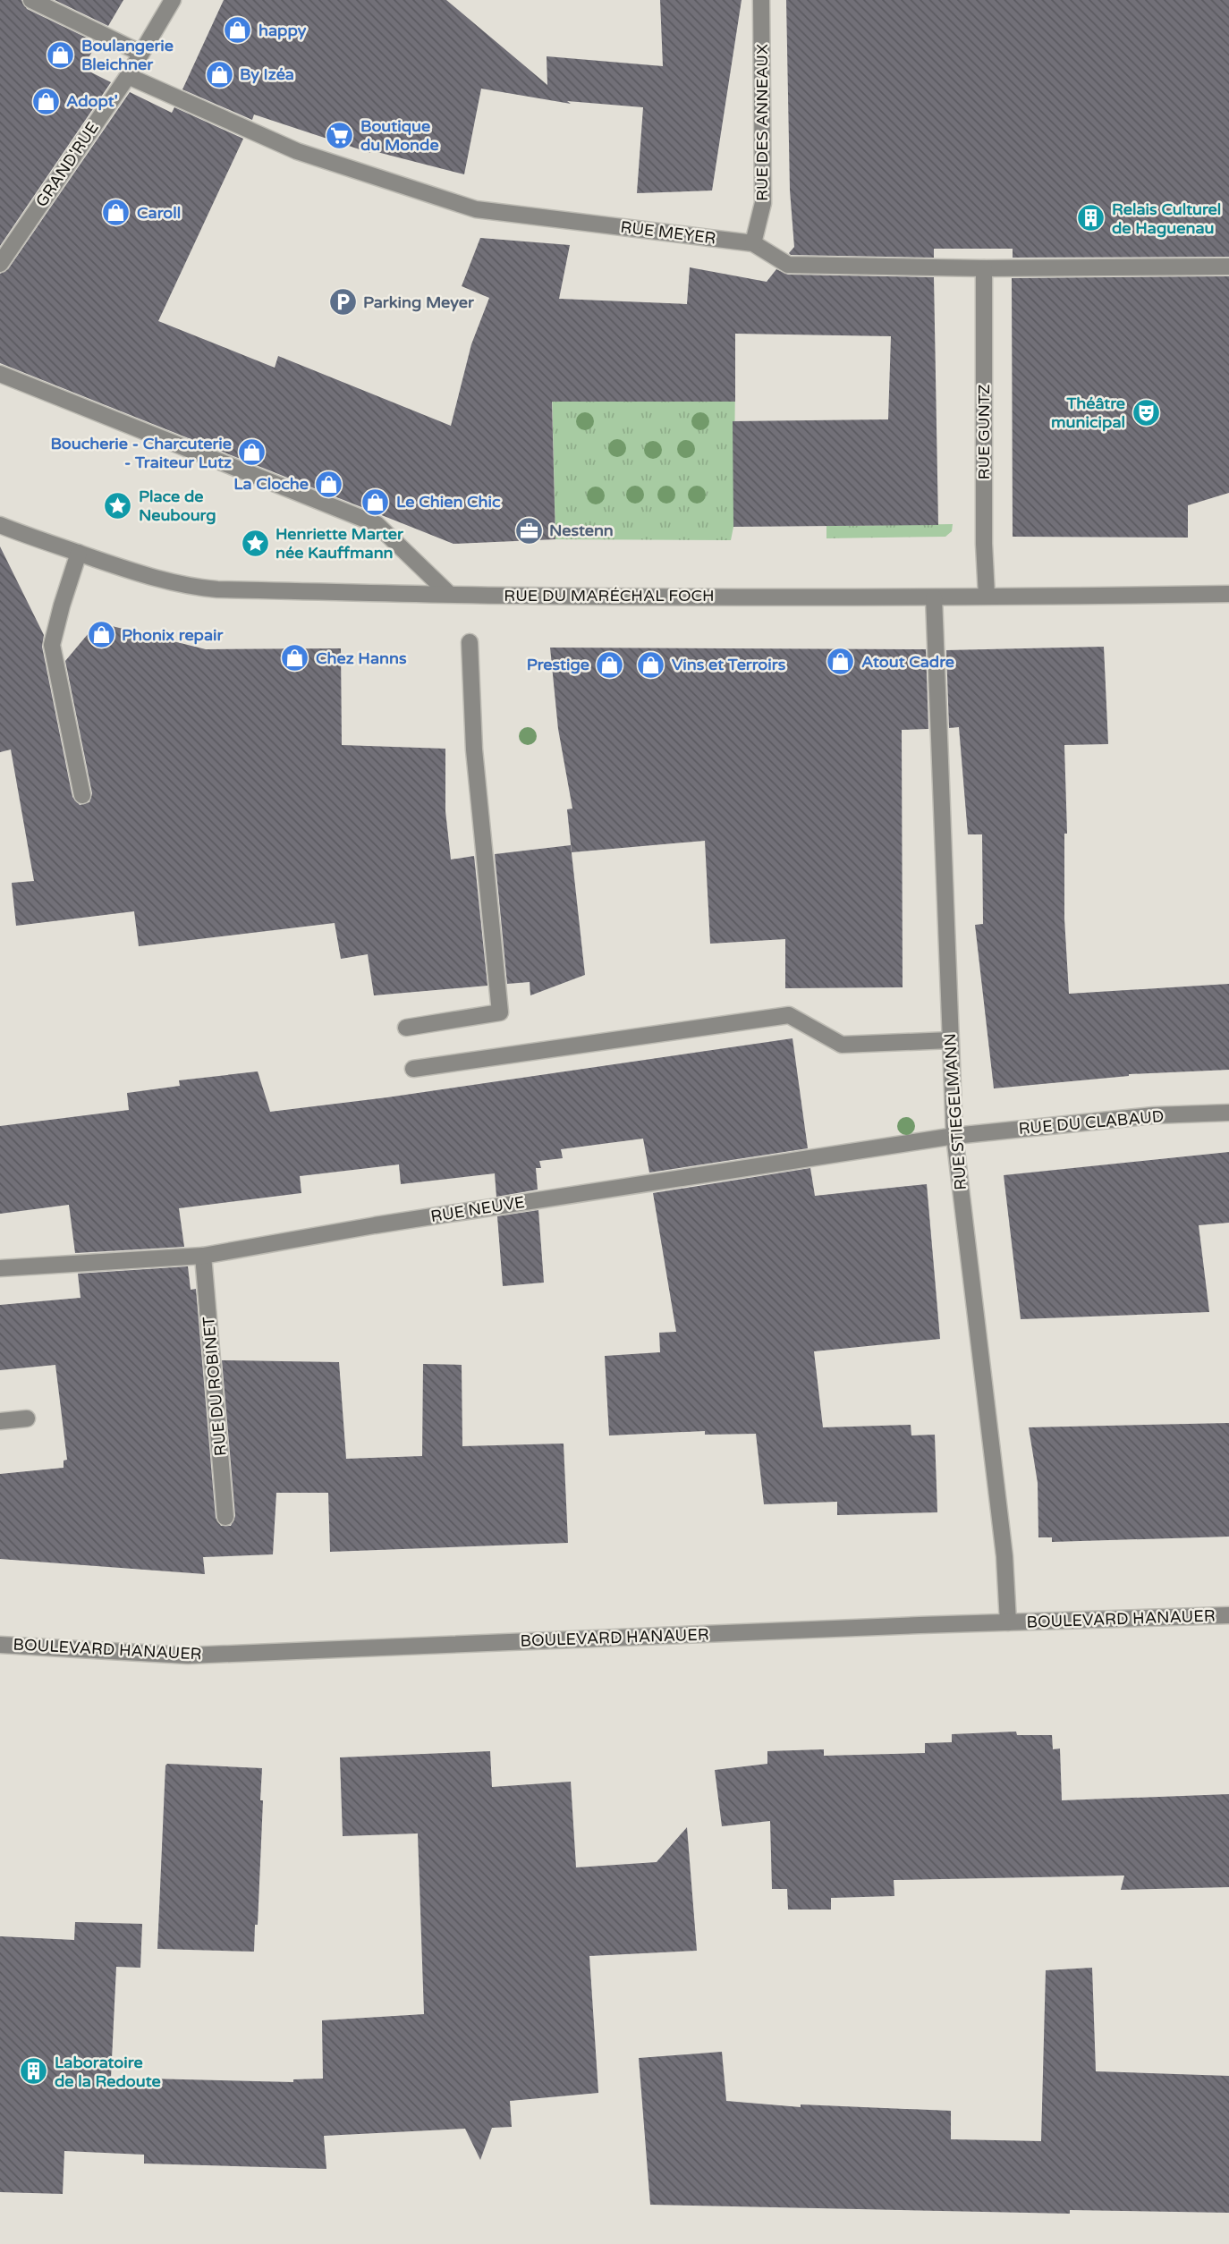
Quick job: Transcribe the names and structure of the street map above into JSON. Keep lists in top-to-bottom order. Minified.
{"streets":{"street":["RUE DES ANNEAUX","GRAND'RUE","RUE MEYER","RUE GUNTZ","RUE DU MARÉCHAL FOCH","RUE STIEGELMANN","RUE DU CLABAUD","RUE NEUVE","RUE DU ROBINET","BOULEVARD HANAUER"]},"crossings":[["RUE DES ANNEAUX","RUE MEYER"],["GRAND'RUE","RUE MEYER"],["RUE MEYER","RUE GUNTZ"],["RUE GUNTZ","RUE DU MARÉCHAL FOCH"],["RUE DU MARÉCHAL FOCH","RUE STIEGELMANN"],["RUE STIEGELMANN","RUE DU CLABAUD"],["RUE STIEGELMANN","RUE NEUVE"],["RUE STIEGELMANN","BOULEVARD HANAUER"],["RUE DU CLABAUD","RUE NEUVE"],["RUE NEUVE","RUE DU ROBINET"]],"places":{"shop":["happy","Boulangerie Bleichner","By Izéa","Adopt'","Caroll","Boucherie - Charcuterie - Traiteur Lutz","La Cloche","Le Chien Chic","Phonix repair","Chez Hanns","Atout Cadre","Prestige","Vins et Terroirs"],"supermarket":["Boutique du Monde"],"building":["Relais Culturel de Haguenau","Laboratoire de la Redoute"],"parking":["Parking Meyer"],"theatre":["Théâtre municipal"],"place":["Place de Neubourg","Henriette Marter née Kauffmann"],"office":["Nestenn"]}}
